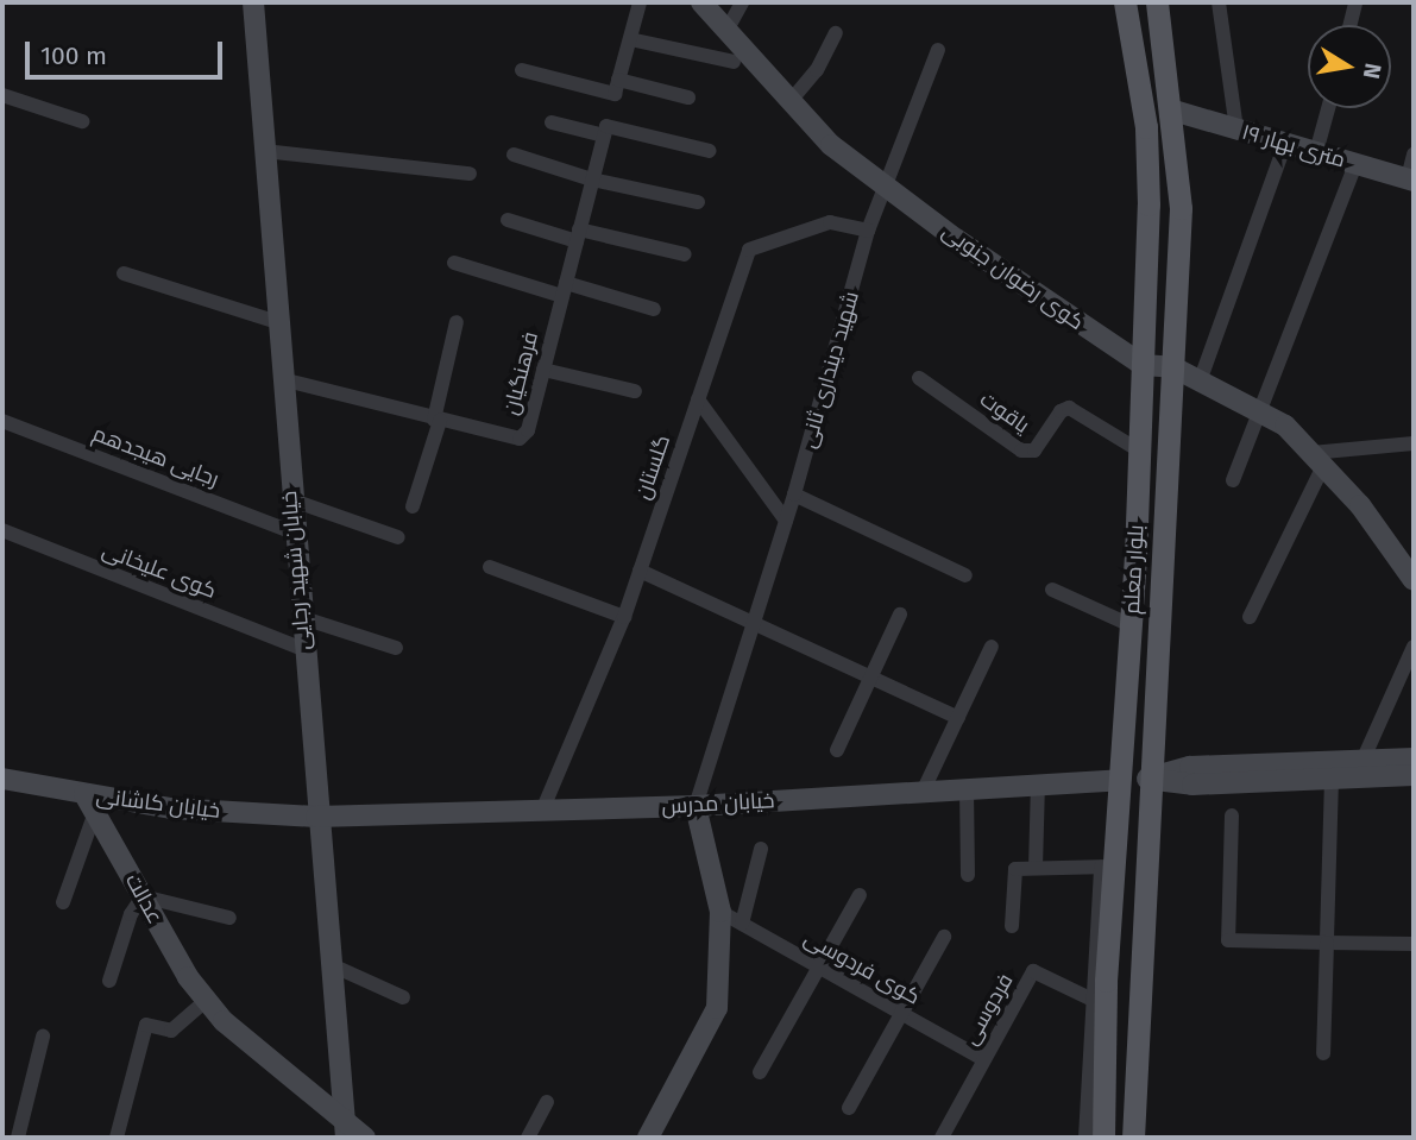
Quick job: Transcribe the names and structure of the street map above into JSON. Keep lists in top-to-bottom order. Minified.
{"streets":{"main road":["بلوار معلم"],"street":["۱۹ متری بهار","کوی رضوان جنوبی","شهید دینداری ثانی","فرهنگیان","یاقوت","رجایی هیجدهم","گلستان","کوی علیخانی","خیابان شهید رجایی","خیابان کاشانی","خیابان مدرس","عدالت","کوی فردوسی","فردوسی"]},"crossings":[["۱۹ متری بهار","بلوار معلم"],["کوی رضوان جنوبی","شهید دینداری ثانی"],["کوی رضوان جنوبی","بلوار معلم"],["شهید دینداری ثانی","گلستان"],["شهید دینداری ثانی","خیابان مدرس"],["فرهنگیان","خیابان شهید رجایی"],["یاقوت","بلوار معلم"],["رجایی هیجدهم","خیابان شهید رجایی"],["گلستان","خیابان مدرس"],["بلوار معلم","خیابان مدرس"],["بلوار معلم","فردوسی"],["کوی علیخانی","خیابان شهید رجایی"],["خیابان شهید رجایی","خیابان کاشانی"],["خیابان شهید رجایی","خیابان مدرس"],["خیابان شهید رجایی","عدالت"],["خیابان کاشانی","خیابان مدرس"],["خیابان کاشانی","عدالت"],["کوی فردوسی","فردوسی"]],"scale_bar":"100 m","north":"right"}
